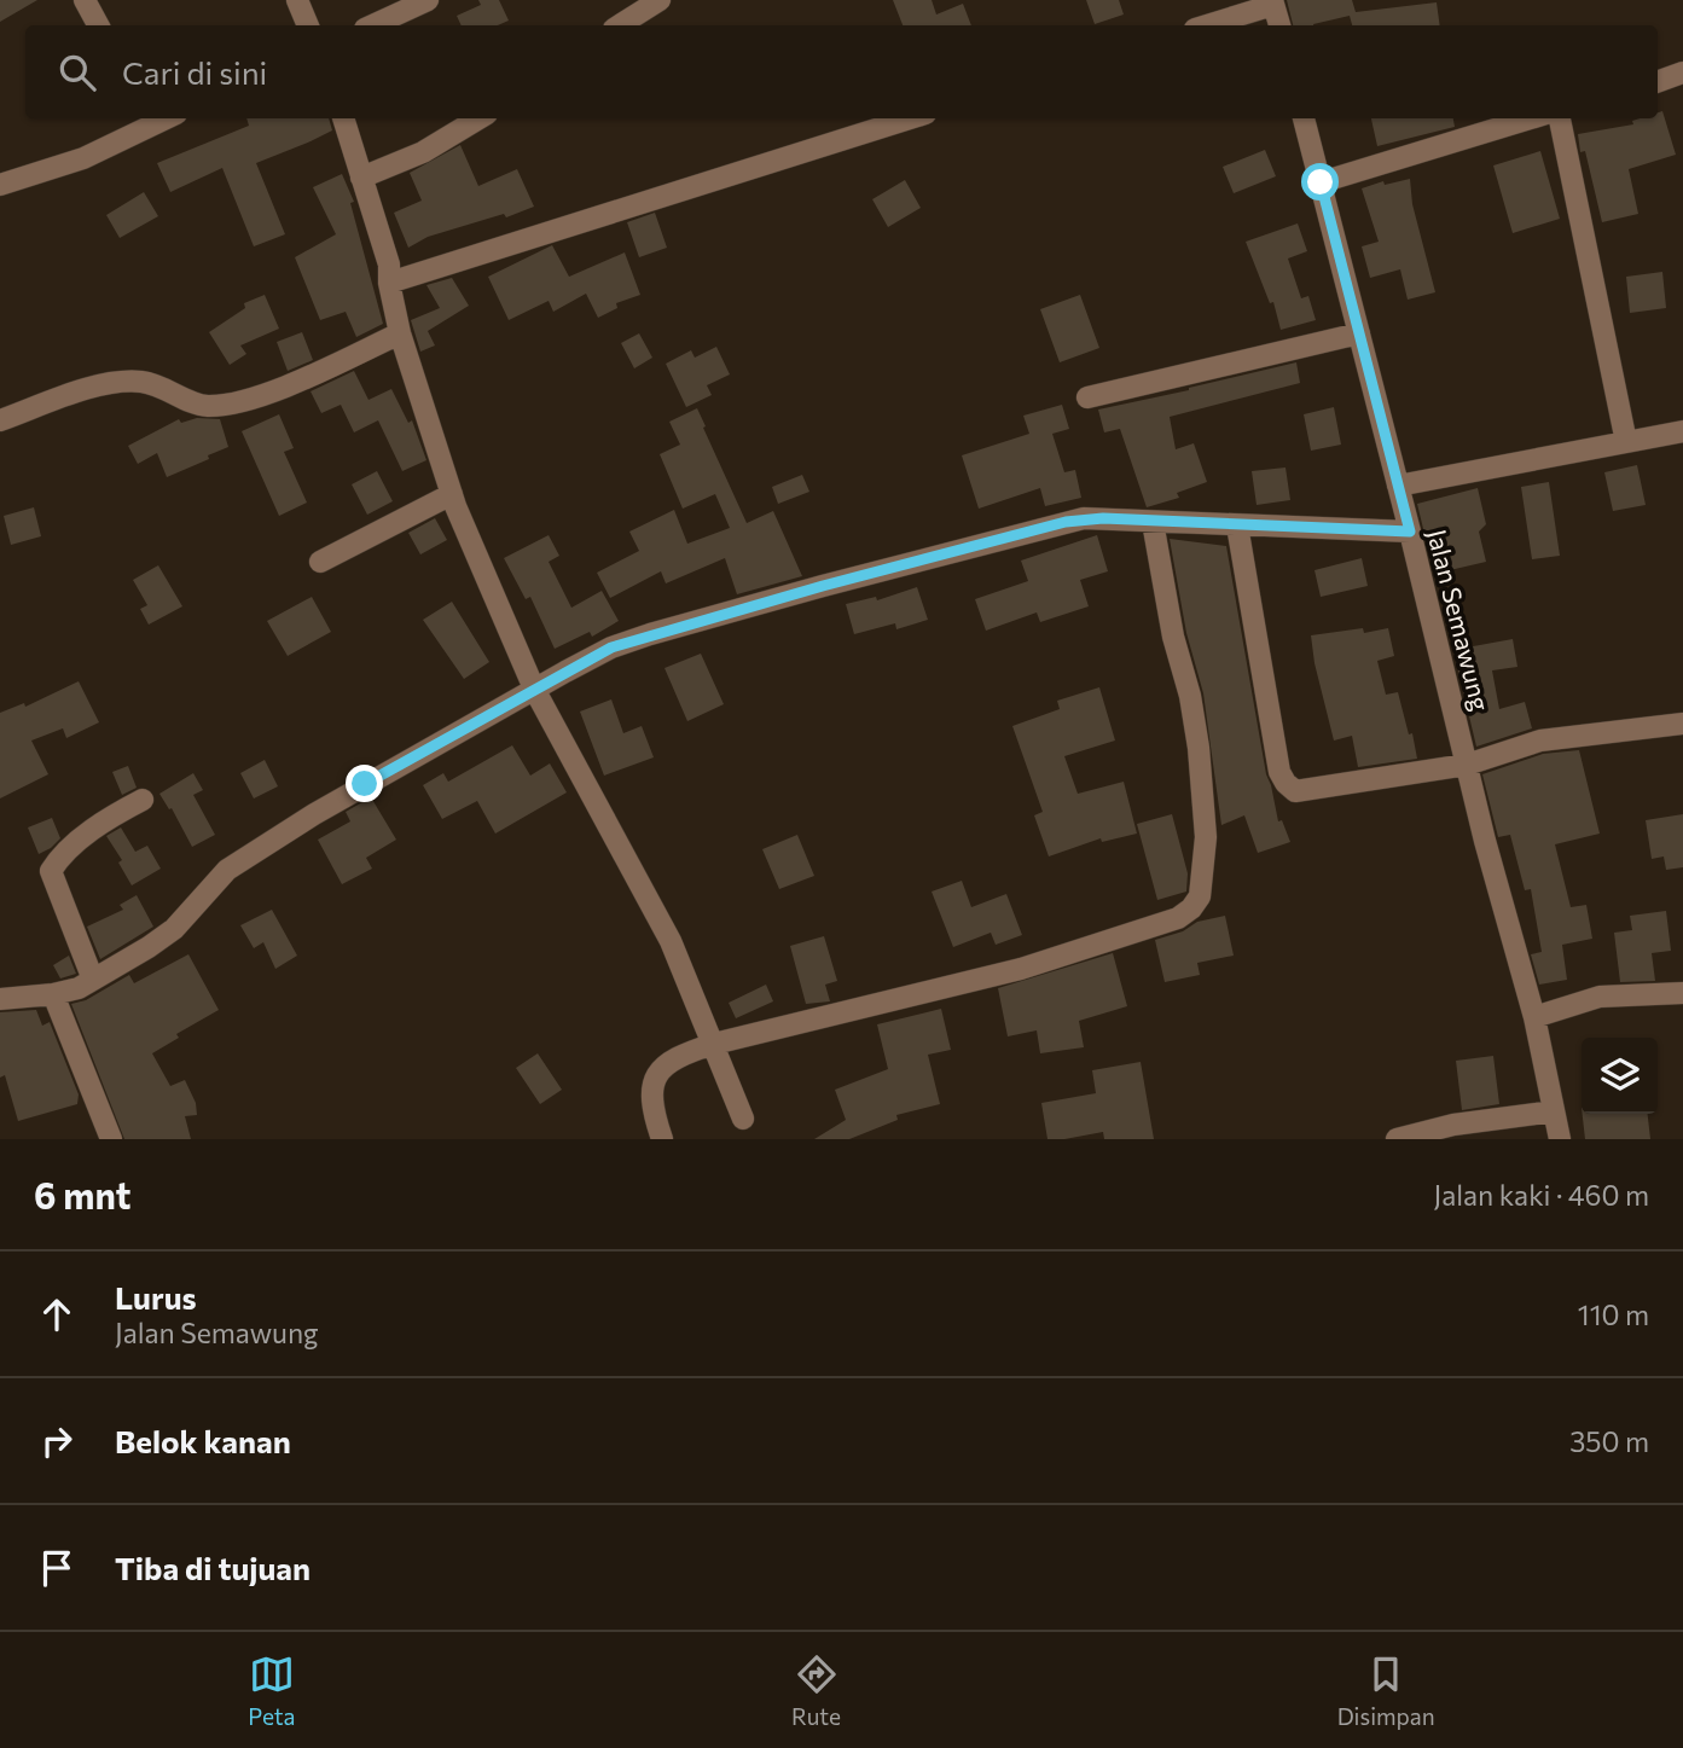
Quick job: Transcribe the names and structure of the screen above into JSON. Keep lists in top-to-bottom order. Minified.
{"streets":{"street":["Jalan Semawung"]},"page":{"search":"Cari di sini","heading":["6 mnt","Jalan kaki · 460 m"],"list":[["Lurus","Jalan Semawung","110 m"],["Belok kanan","350 m"],"Tiba di tujuan"],"nav":["Peta","Rute","Disimpan"]}}
